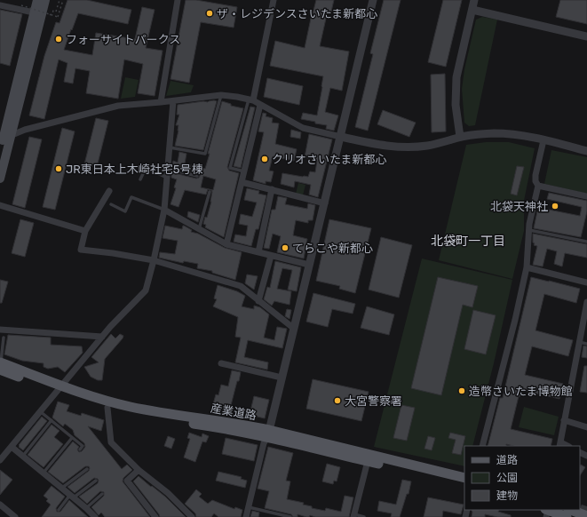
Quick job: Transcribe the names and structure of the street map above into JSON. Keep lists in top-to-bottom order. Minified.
{"streets":{"main road":["産業道路"]},"districts":["北袋町一丁目"],"places":["ザ・レジデンスさいたま新都心","フォーサイトパークス","クリオさいたま新都心","JR東日本上木崎社宅5号棟","北袋天神社","てらこや新都心","造幣さいたま博物館","大宮警察署"],"legend":["道路","公園","建物"]}
